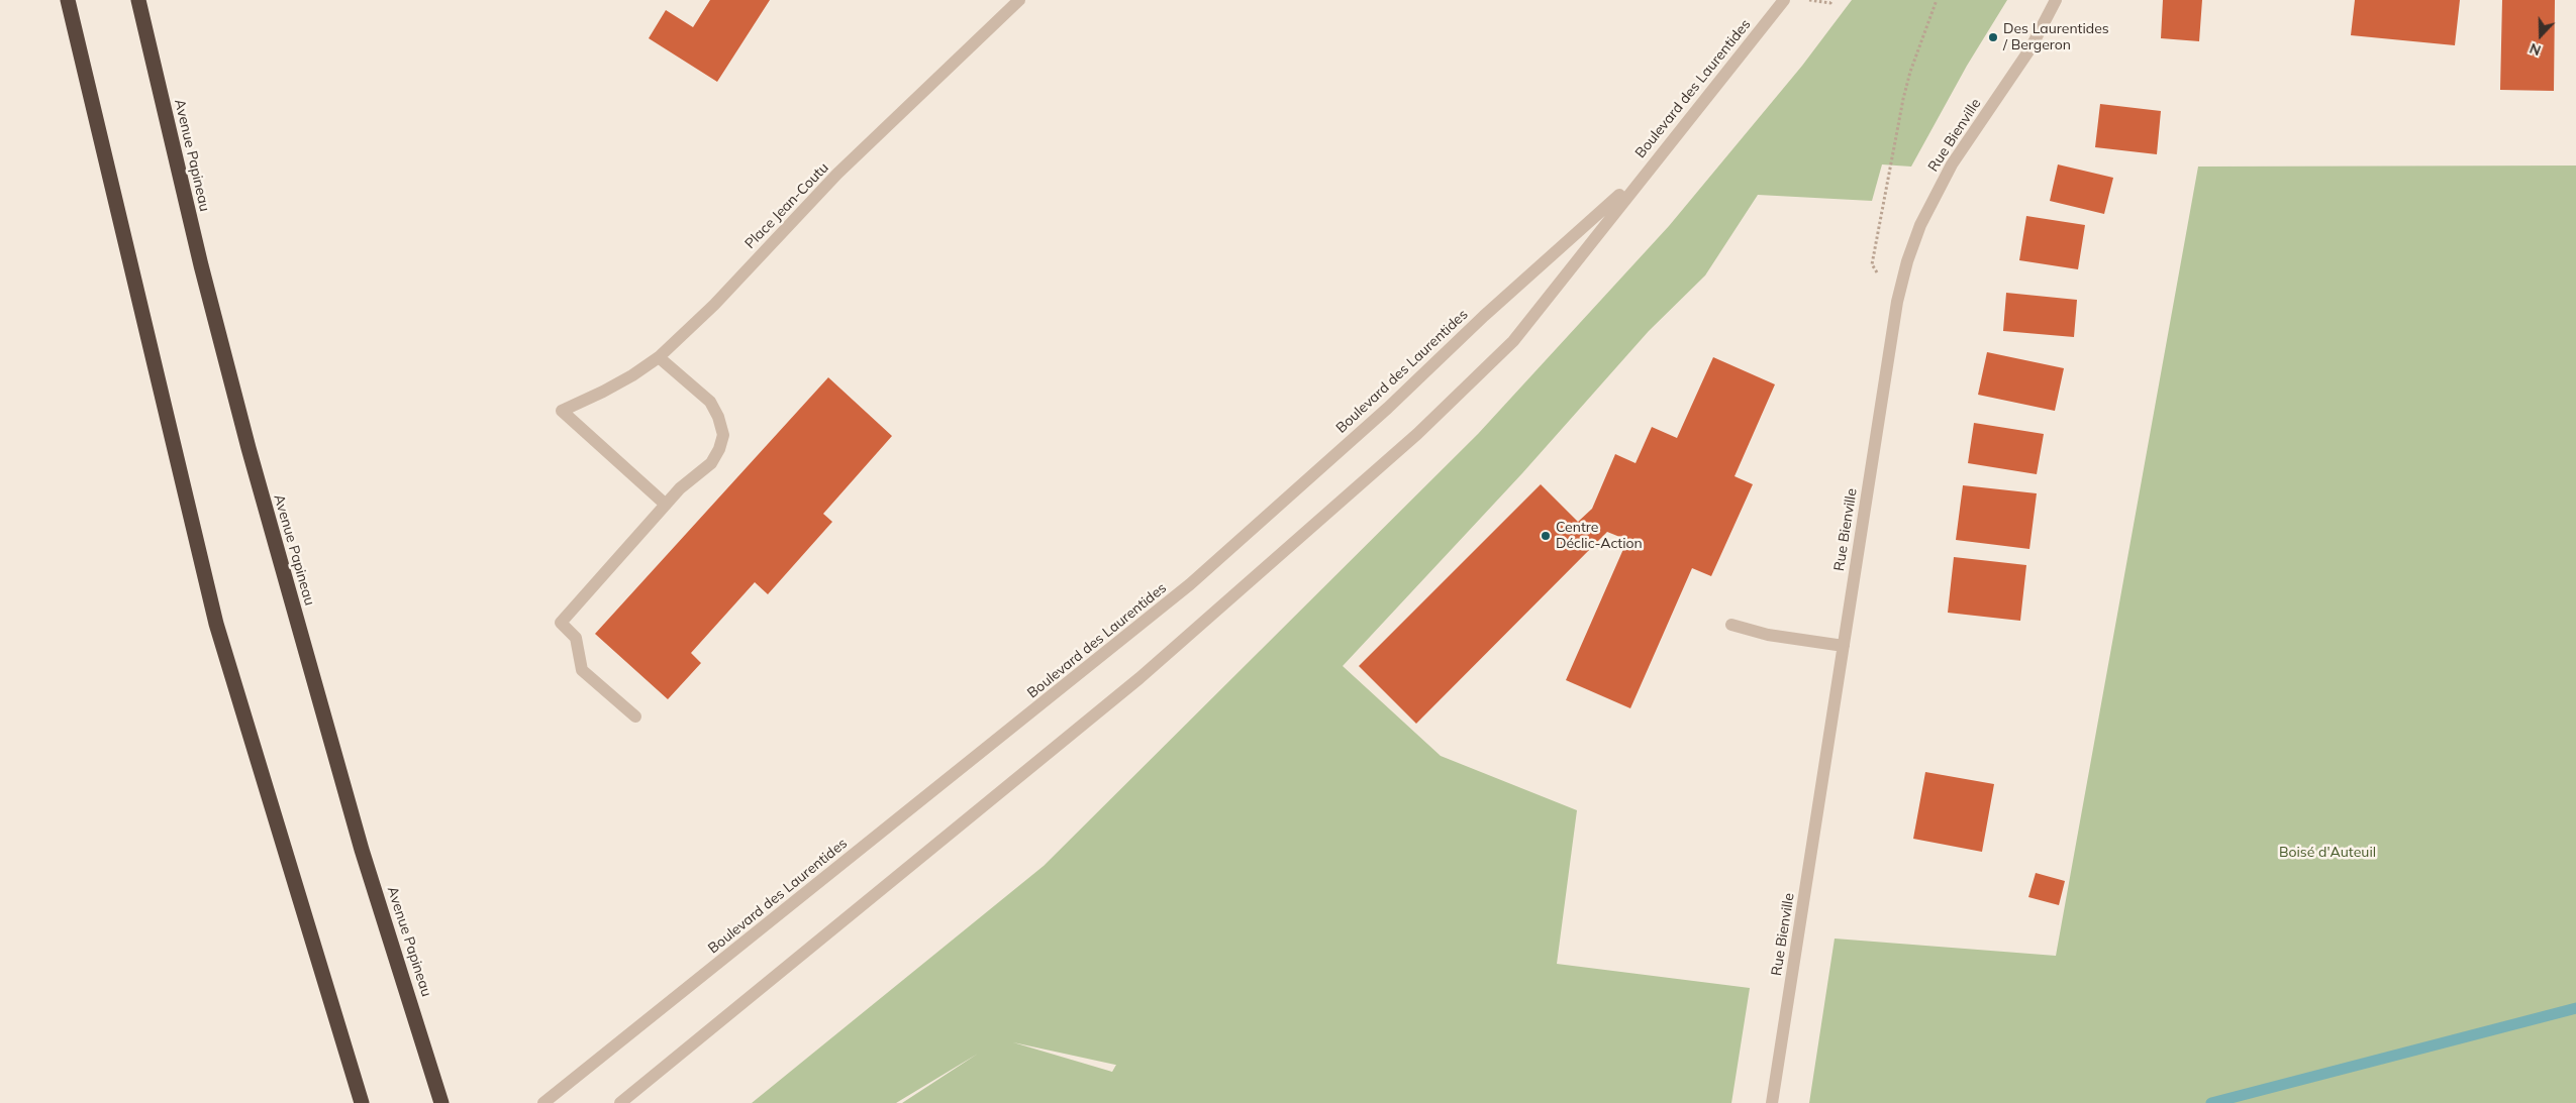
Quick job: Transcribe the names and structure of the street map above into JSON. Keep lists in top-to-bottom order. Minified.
{"streets":{"highway":["Avenue Papineau"],"street":["Boulevard des Laurentides","Rue Bienville","Place Jean-Coutu"]},"parks":["Boisé d'Auteuil"],"places":["Des Laurentides / Bergeron","Centre Déclic-Action"],"north":"bottom"}
